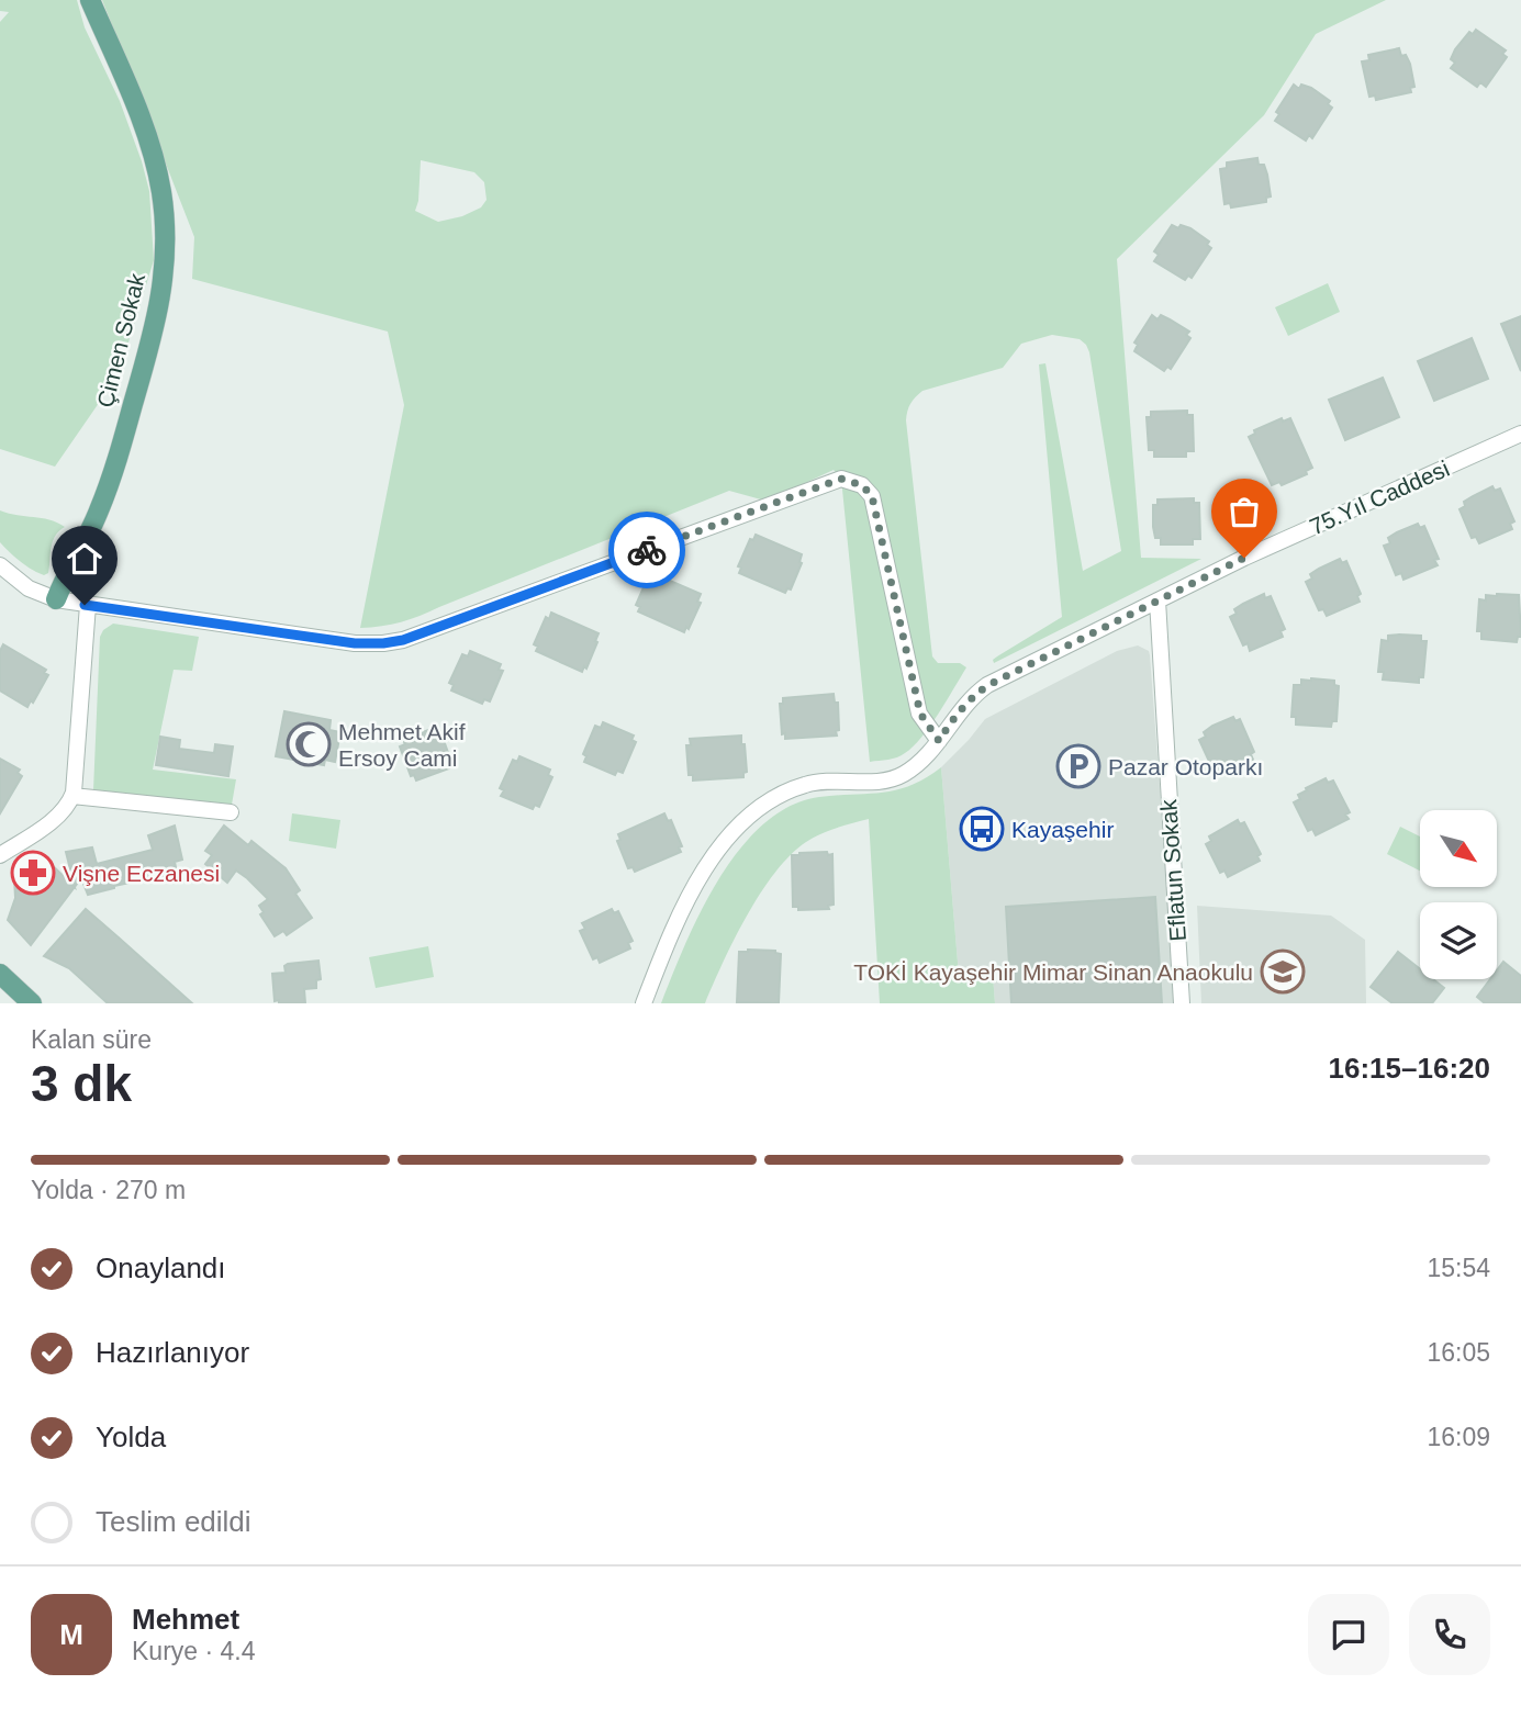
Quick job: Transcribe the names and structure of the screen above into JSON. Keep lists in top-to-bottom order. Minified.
{"streets":{"main road":["Çimen Sokak"],"street":["75.Yıl Caddesi","Eflatun Sokak"]},"crossings":[["75.Yıl Caddesi","Eflatun Sokak"]],"places":{"mosque":["Mehmet Akif Ersoy Cami"],"parking":["Pazar Otoparkı"],"bus stop":["Kayaşehir"],"pharmacy":["Vişne Eczanesi"],"school or university":["TOKİ Kayaşehir Mimar Sinan Anaokulu"]},"north":"bottom right","page":{"heading":["3 dk","Kalan süre","16:15–16:20"],"panel":["Mehmet","Kurye · 4.4"],"bar":"Yolda · 270 m","list":[["Onaylandı","15:54"],["Hazırlanıyor","16:05"],["Yolda","16:09"],"Teslim edildi"],"round":"M"}}
